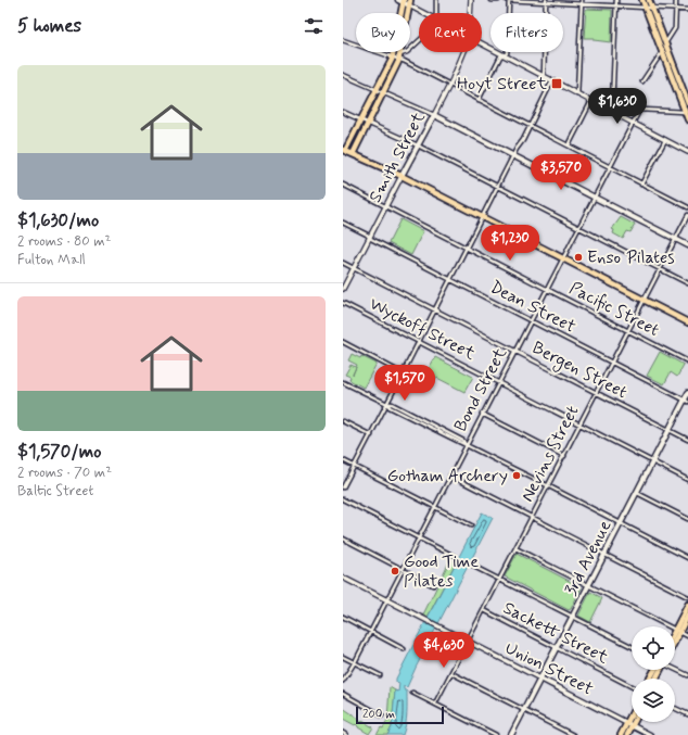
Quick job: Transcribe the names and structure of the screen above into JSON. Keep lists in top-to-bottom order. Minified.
{"streets":{"main road":["Smith Street","3rd Avenue","Union Street"],"street":["Dean Street","Pacific Street","Wyckoff Street","Bergen Street","Bond Street","Nevins Street","Sackett Street"]},"crossings":[["Smith Street","Dean Street"],["Smith Street","Pacific Street"],["Smith Street","Bergen Street"],["Dean Street","Bond Street"],["Dean Street","Nevins Street"],["Dean Street","3rd Avenue"],["Pacific Street","Bond Street"],["Pacific Street","Nevins Street"],["Wyckoff Street","Bond Street"],["Wyckoff Street","Nevins Street"],["Wyckoff Street","3rd Avenue"],["Bergen Street","Bond Street"],["Bergen Street","Nevins Street"],["Bergen Street","3rd Avenue"],["Bond Street","Union Street"],["Nevins Street","Sackett Street"],["Nevins Street","Union Street"],["3rd Avenue","Sackett Street"],["3rd Avenue","Union Street"]],"places":{"transit":["Hoyt Street"],"other":["Enso Pilates","Gotham Archery","Good Time Pilates"]},"scale_bar":"200 m","page":{"heading":"5 homes","chip":["Buy","Rent","Filters"],"list":[{"name":"$1,630/mo","note":"2 rooms · 80 m² · Fulton Mall"},{"name":"$1,570/mo","note":"2 rooms · 70 m² · Baltic Street"}],"price":["$1,630","$3,570","$1,230","$1,570","$4,630"],"scale":"200 m"}}
